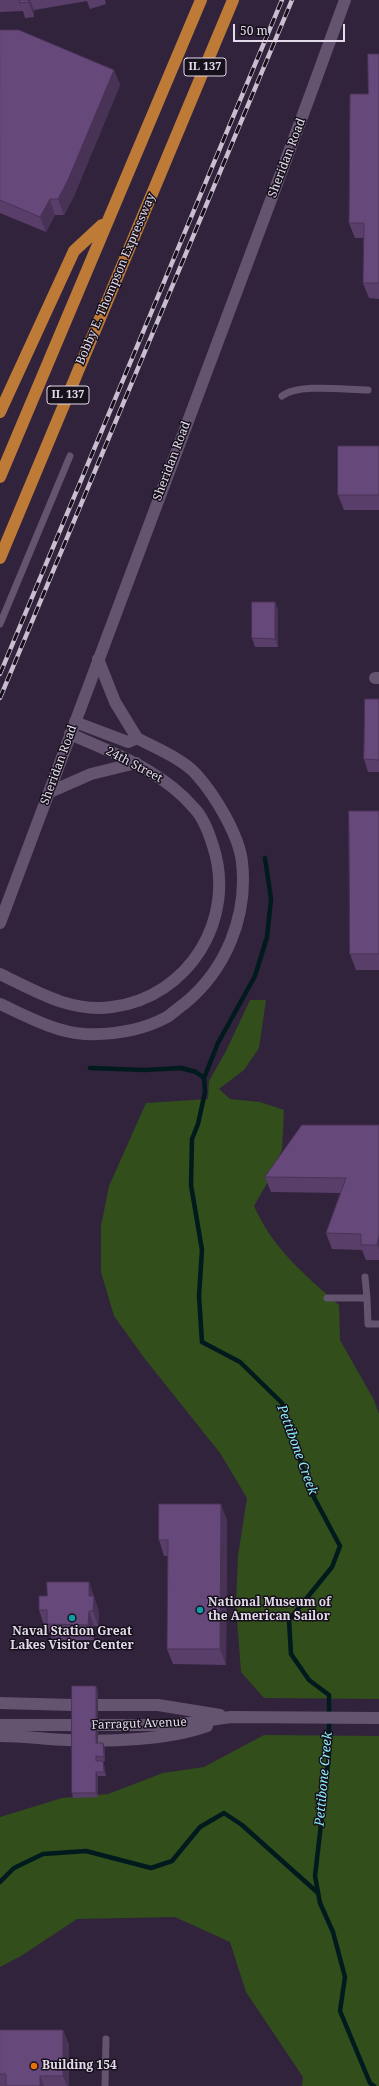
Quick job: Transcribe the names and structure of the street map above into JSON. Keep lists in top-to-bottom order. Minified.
{"streets":{"highway":["IL 137","Bobby E. Thompson Expressway"],"street":["Sheridan Road","24th Street","Farragut Avenue"]},"crossings":[["Sheridan Road","24th Street"]],"water":["Pettibone Creek"],"places":["National Museum of the American Sailor","Naval Station Great Lakes Visitor Center","Building 154"],"scale_bar":"50 m"}
